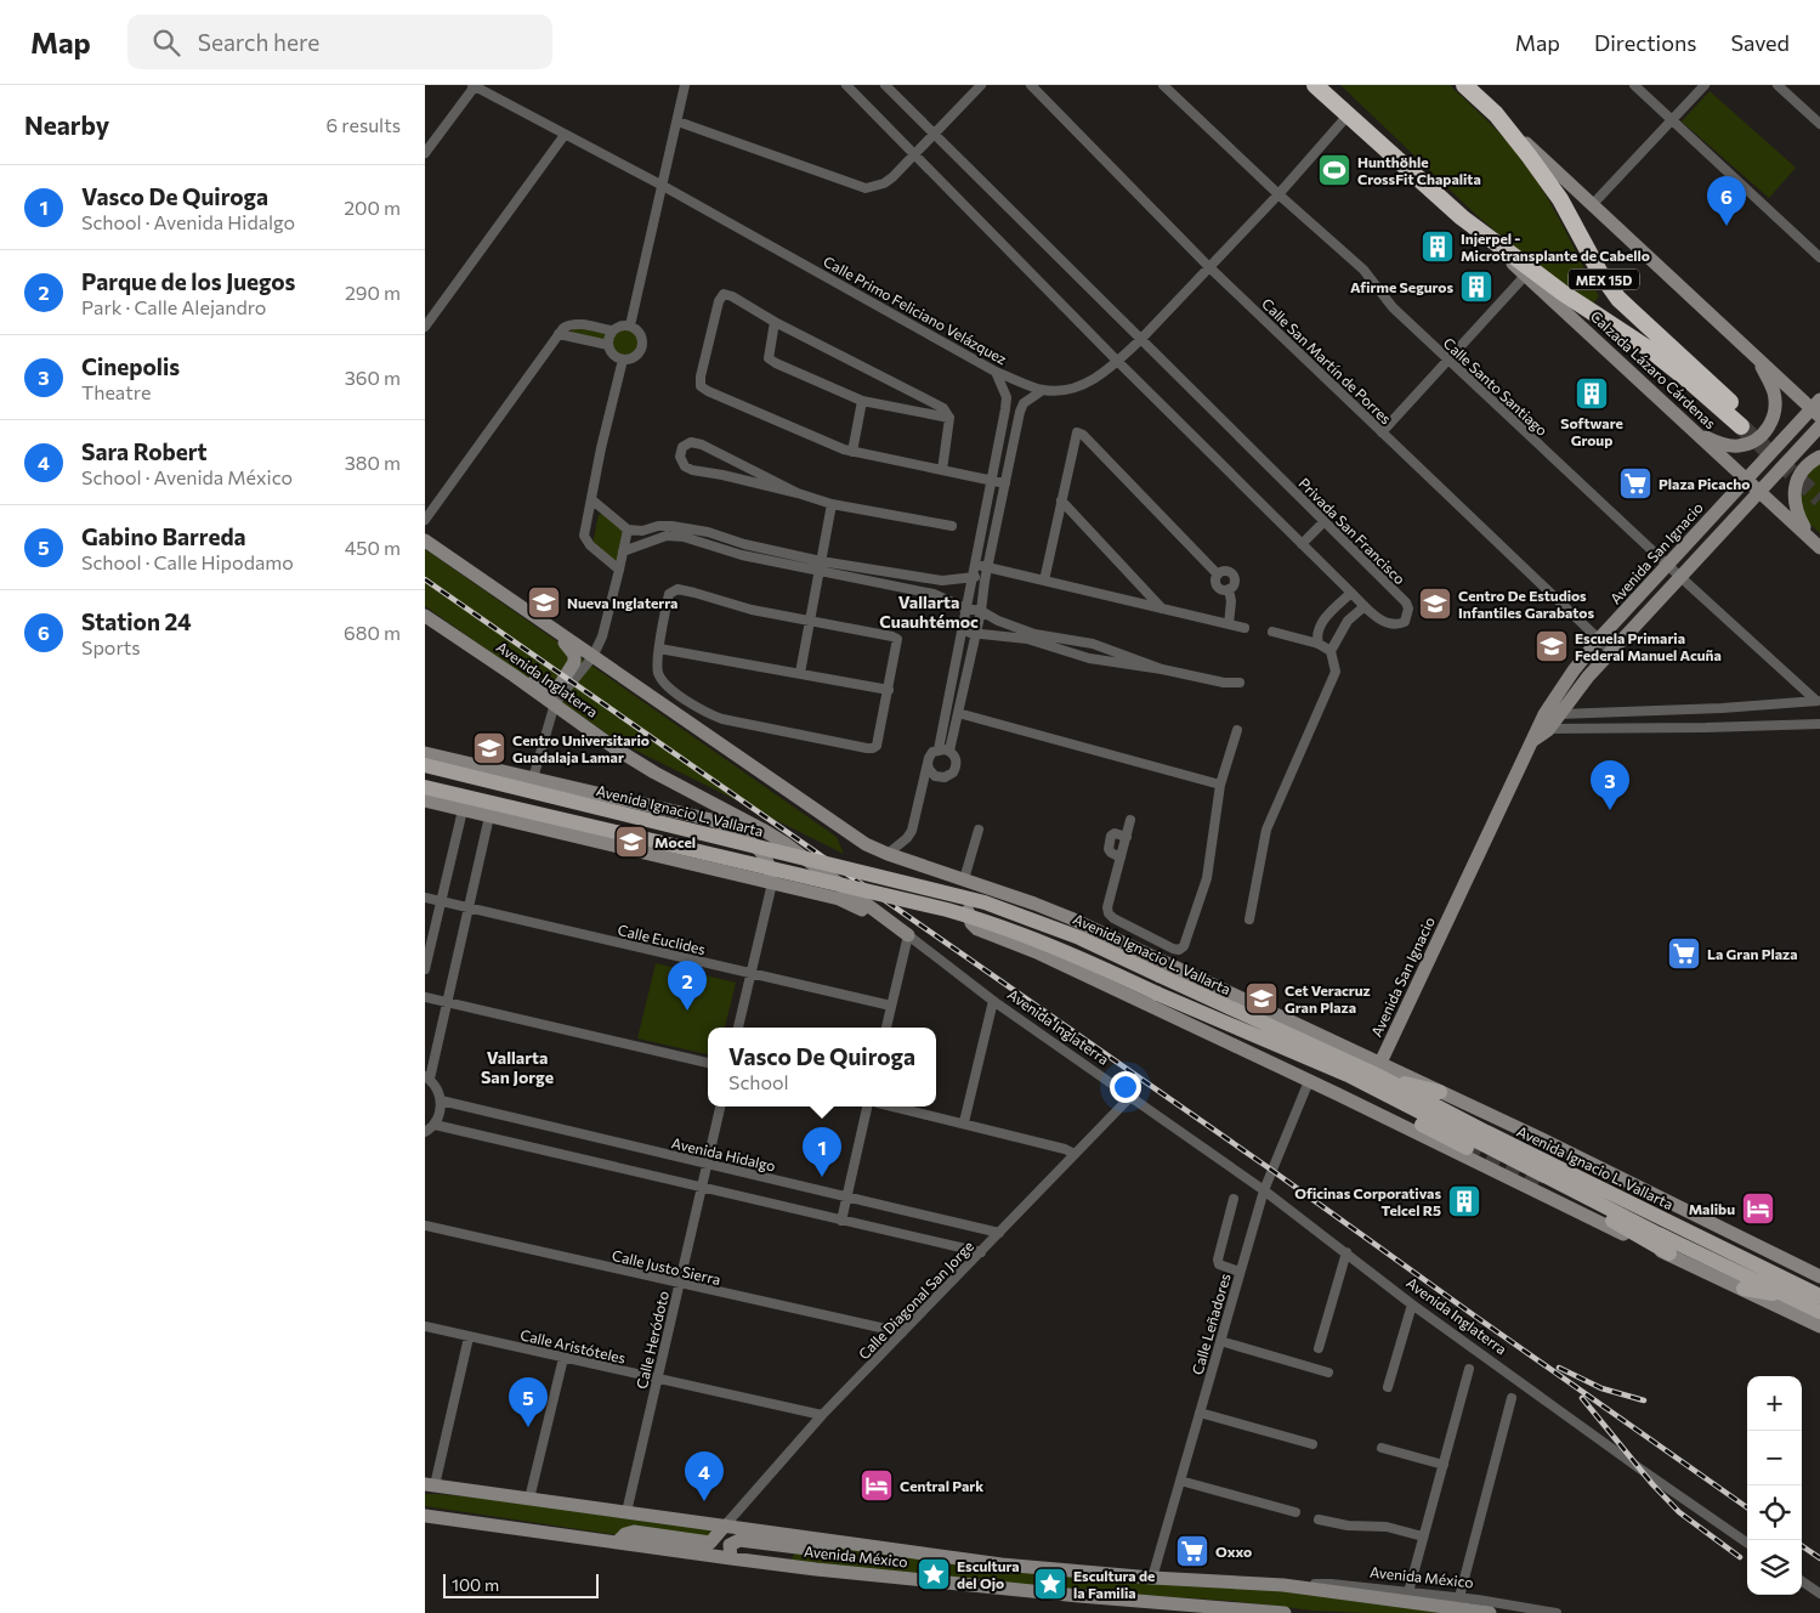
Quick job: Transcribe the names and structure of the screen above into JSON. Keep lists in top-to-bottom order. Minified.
{"streets":{"highway":["MEX 15D","Calzada Lázaro Cárdenas"],"main road":["Avenida Ignacio L. Vallarta"],"street":["Calle Primo Feliciano Velázquez","Calle San Martín de Porres","Calle Santo Santiago","Privada San Francisco","Avenida San Ignacio","Avenida Inglaterra","Calle Euclides","Avenida Hidalgo","Calle Justo Sierra","Calle Diagonal San Jorge","Calle Leñadores","Calle Heródoto","Calle Aristóteles","Avenida México"]},"crossings":[["Calle Primo Feliciano Velázquez","Calle San Martín de Porres"],["Calle Primo Feliciano Velázquez","Calzada Lázaro Cárdenas"],["Calle Primo Feliciano Velázquez","Calle Santo Santiago"],["Calle Primo Feliciano Velázquez","Privada San Francisco"],["Calle San Martín de Porres","Avenida San Ignacio"],["Calzada Lázaro Cárdenas","Avenida San Ignacio"],["Calle Santo Santiago","Avenida San Ignacio"],["Avenida San Ignacio","Avenida Ignacio L. Vallarta"],["Avenida Inglaterra","Calle Diagonal San Jorge"],["Avenida Inglaterra","Calle Leñadores"],["Avenida Hidalgo","Calle Diagonal San Jorge"],["Avenida Hidalgo","Calle Heródoto"],["Calle Justo Sierra","Calle Diagonal San Jorge"],["Calle Justo Sierra","Calle Heródoto"],["Calle Diagonal San Jorge","Calle Aristóteles"],["Calle Diagonal San Jorge","Avenida México"],["Calle Leñadores","Avenida México"],["Calle Heródoto","Calle Aristóteles"],["Calle Heródoto","Avenida México"]],"districts":["Vallarta Cuauhtémoc","Vallarta San Jorge"],"places":{"sports":["Hunthöhle CrossFit Chapalita"],"building":["Injerpel - Microtransplante de Cabello","Afirme Seguros","Software Group","Oficinas Corporativas Telcel R5"],"supermarket":["Plaza Picacho","La Gran Plaza","Oxxo"],"school or university":["Nueva Inglaterra","Centro De Estudios Infantiles Garabatos","Escuela Primaria Federal Manuel Acuña","Centro Universitario Guadalaja Lamar","Mocel","Cet Veracruz Gran Plaza"],"hotel":["Malibu","Central Park"],"place":["Escultura del Ojo","Escultura de la Familia"]},"scale_bar":"100 m","page":{"header":"Map","search":"Search here","nav":["Map","Directions","Saved"],"heading":["Nearby","6 results"],"list":[{"mark":"1","name":"Vasco De Quiroga","note":"School · Avenida Hidalgo","value":"200 m"},{"mark":"2","name":"Parque de los Juegos","note":"Park · Calle Alejandro","value":"290 m"},{"mark":"3","name":"Cinepolis","note":"Theatre","value":"360 m"},{"mark":"4","name":"Sara Robert","note":"School · Avenida México","value":"380 m"},{"mark":"5","name":"Gabino Barreda","note":"School · Calle Hipodamo","value":"450 m"},{"mark":"6","name":"Station 24","note":"Sports","value":"680 m"}],"pins":["6","3","2","1","5","4"],"popup":["Vasco De Quiroga","School"],"map_buttons":["+","−"],"scale":"100 m"}}
